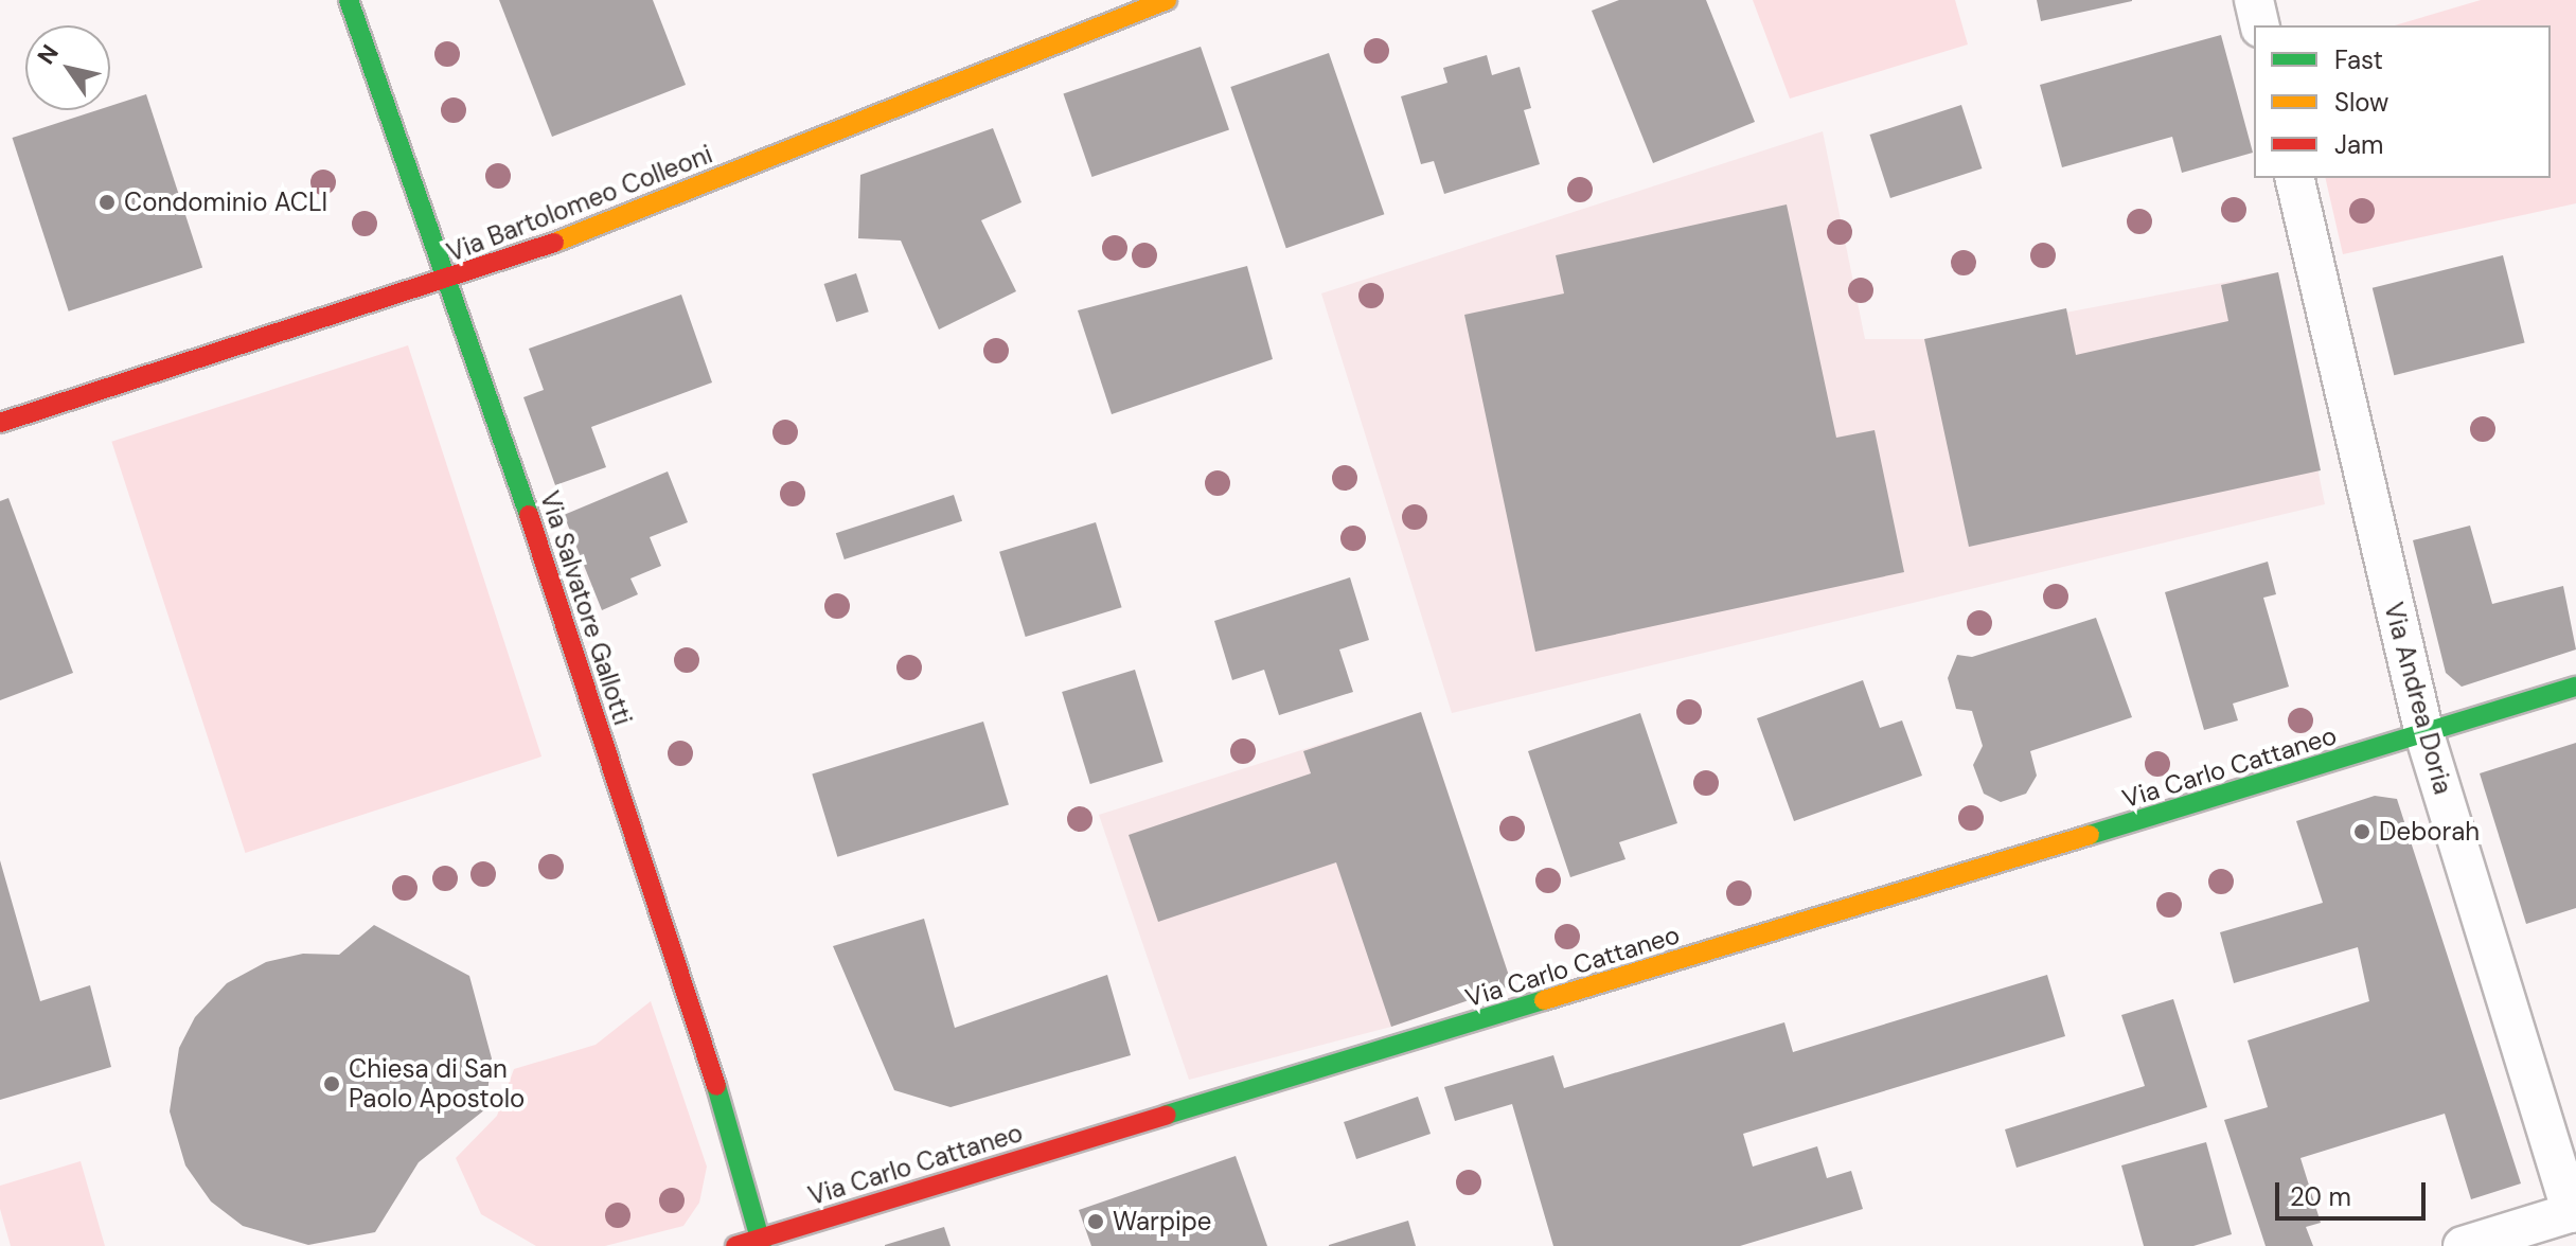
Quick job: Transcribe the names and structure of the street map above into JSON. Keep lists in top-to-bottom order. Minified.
{"streets":{"street":["Via Bartolomeo Colleoni","Via Salvatore Gallotti","Via Andrea Doria","Via Carlo Cattaneo"]},"crossings":[["Via Bartolomeo Colleoni","Via Salvatore Gallotti"],["Via Salvatore Gallotti","Via Carlo Cattaneo"],["Via Andrea Doria","Via Carlo Cattaneo"]],"places":["Condominio ACLI","Deborah","Chiesa di San Paolo Apostolo","Warpipe"],"legend":["Fast","Slow","Jam"],"scale_bar":"20 m","north":"top left"}
